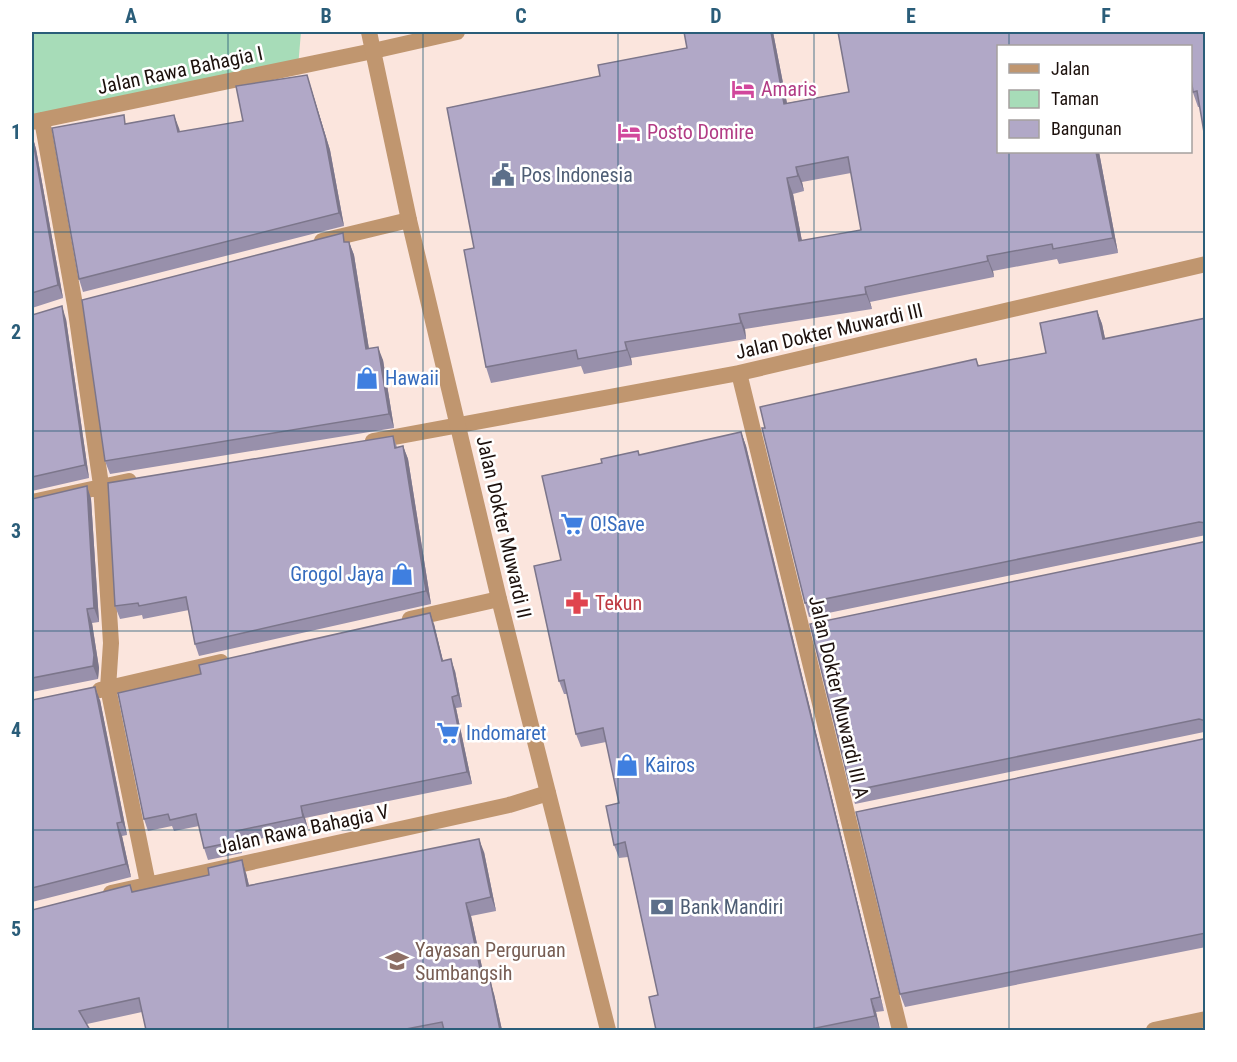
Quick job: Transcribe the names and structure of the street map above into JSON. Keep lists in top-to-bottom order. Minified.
{"streets":{"street":["Jalan Rawa Bahagia I","Jalan Dokter Muwardi III","Jalan Dokter Muwardi II","Jalan Dokter Muwardi III A","Jalan Rawa Bahagia V"]},"crossings":[["Jalan Rawa Bahagia I","Jalan Dokter Muwardi II"],["Jalan Dokter Muwardi III","Jalan Dokter Muwardi II"],["Jalan Dokter Muwardi III","Jalan Dokter Muwardi III A"],["Jalan Dokter Muwardi II","Jalan Rawa Bahagia V"]],"places":{"hotel":["Amaris","Posto Domire"],"public building":["Pos Indonesia"],"shop":["Hawaii","Grogol Jaya","Kairos"],"supermarket":["O!Save","Indomaret"],"pharmacy":["Tekun"],"bank":["Bank Mandiri"],"school or university":["Yayasan Perguruan Sumbangsih"]},"legend":["Jalan","Taman","Bangunan"],"grid":{"columns":["A","B","C","D","E","F"],"rows":["1","2","3","4","5"]}}
